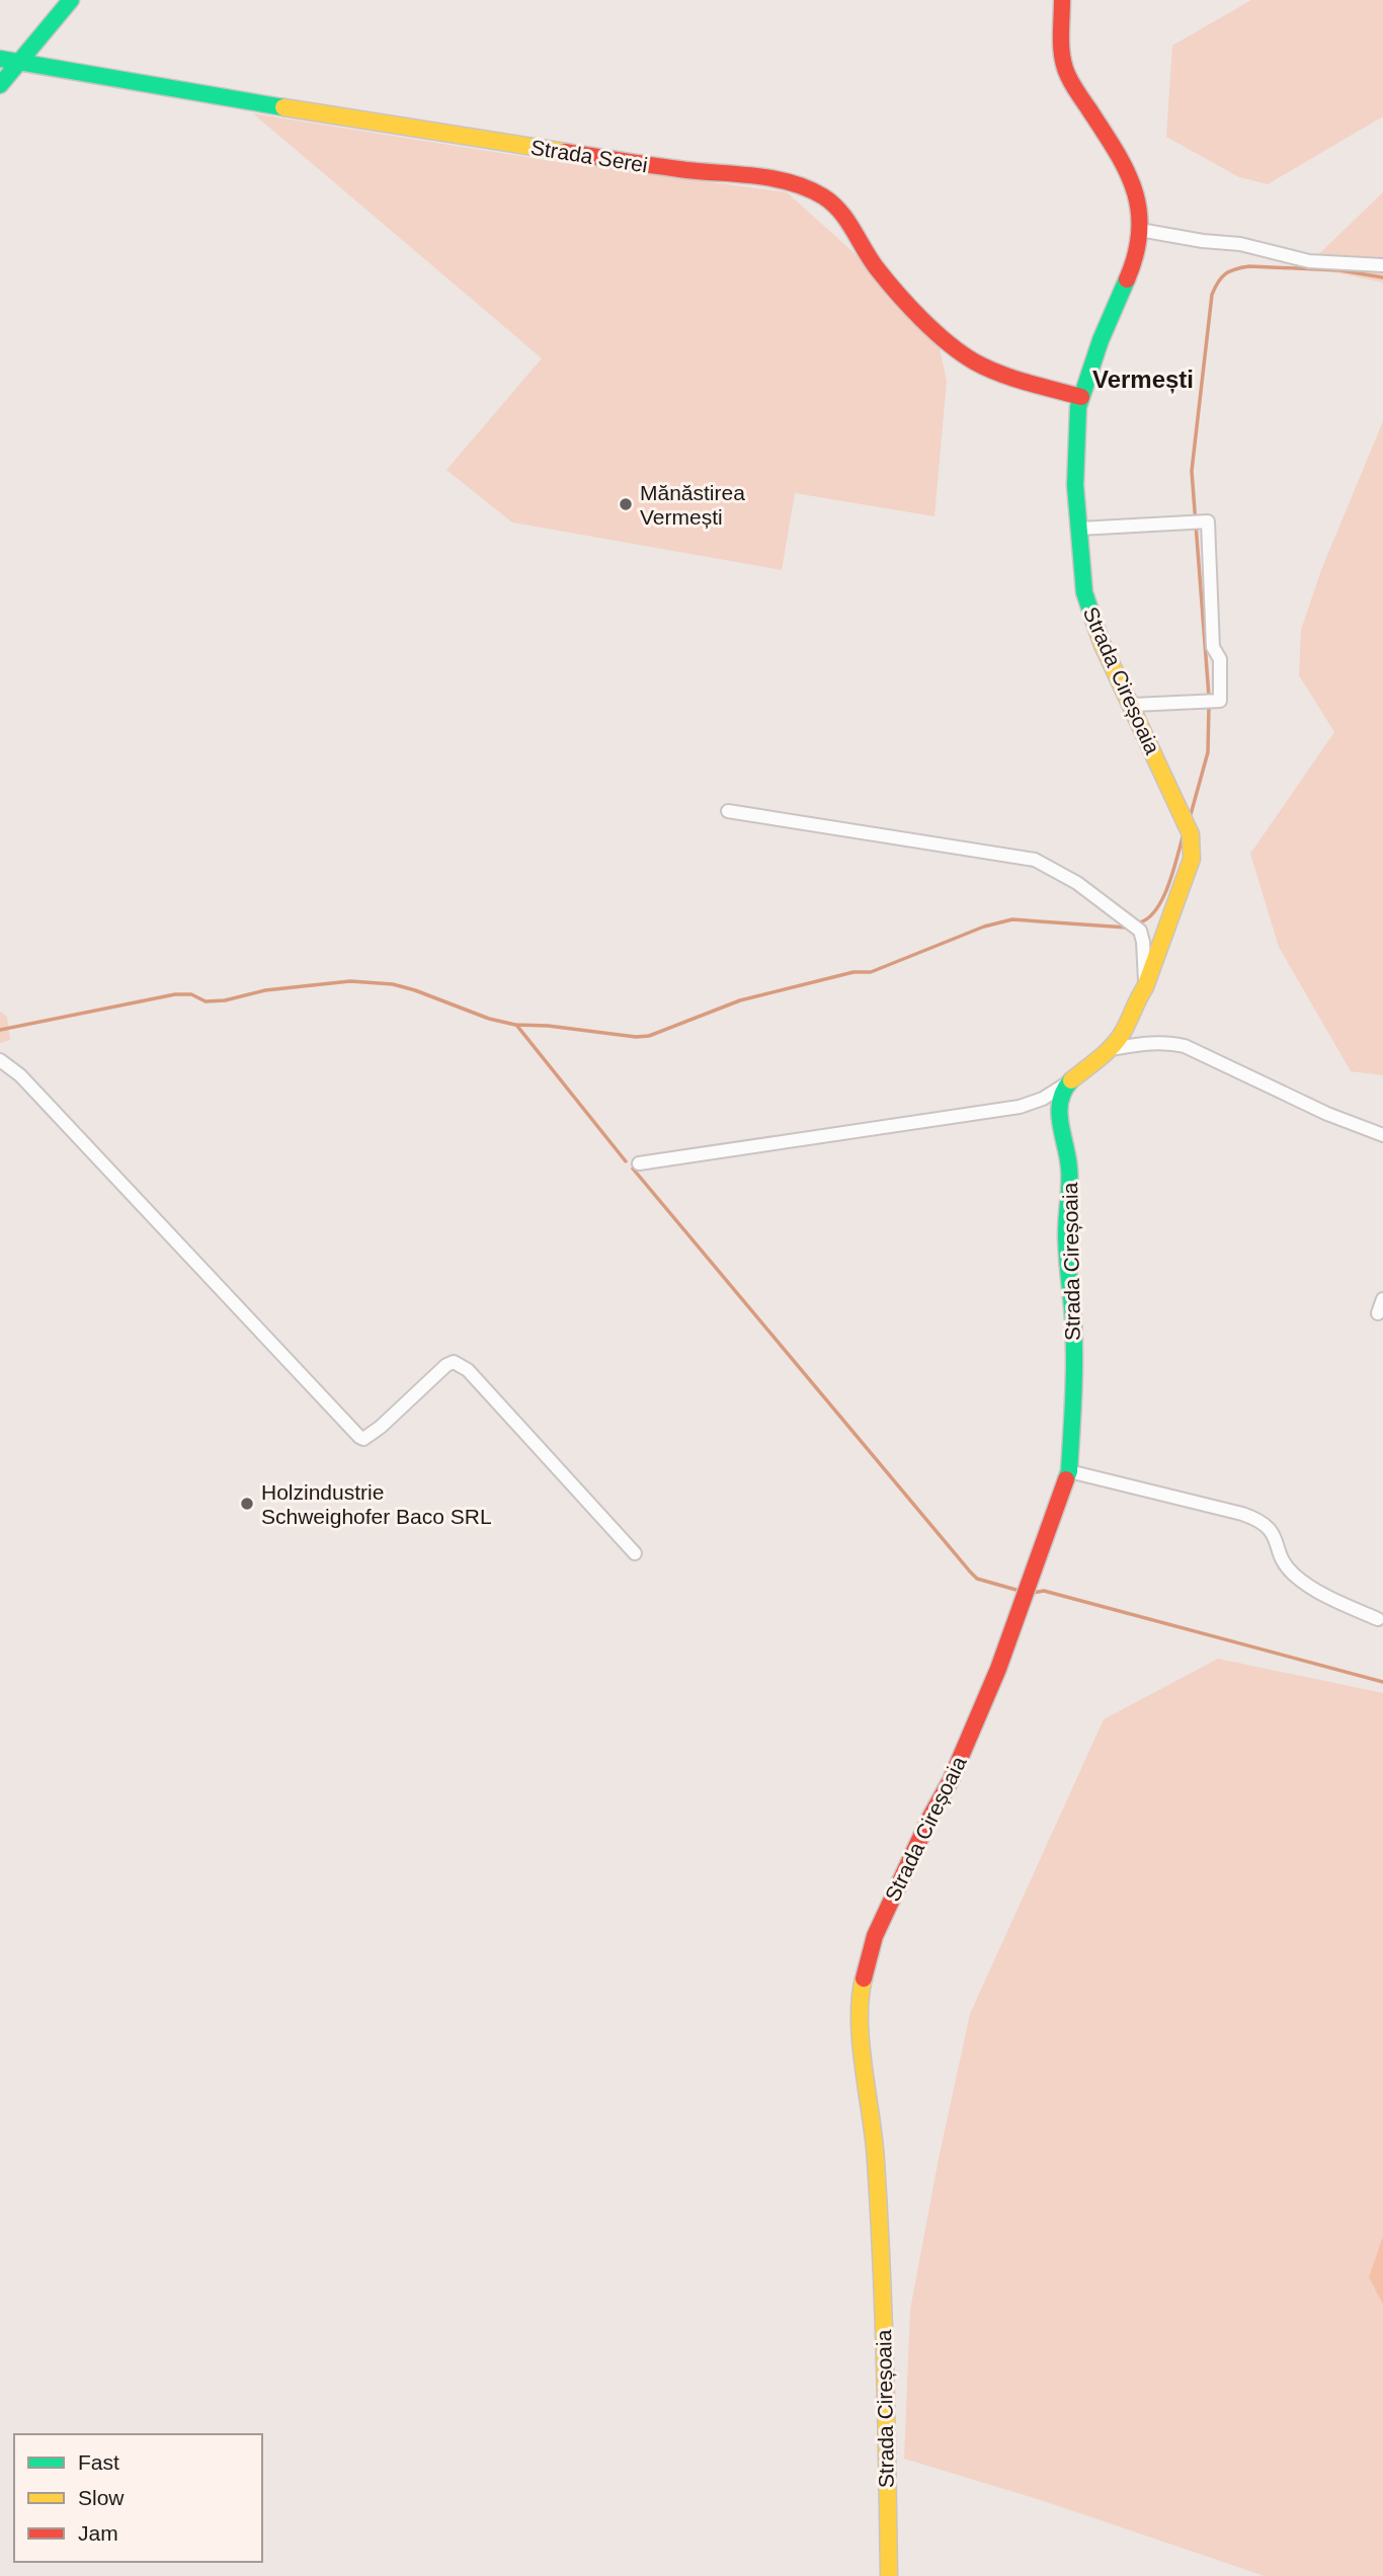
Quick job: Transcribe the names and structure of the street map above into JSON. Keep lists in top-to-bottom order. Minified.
{"streets":{"street":["Strada Serei","Strada Cireșoaia"]},"crossings":[["Strada Serei","Strada Cireșoaia"]],"districts":["Vermești"],"places":["Mănăstirea Vermești","Holzindustrie Schweighofer Baco SRL"],"legend":["Fast","Slow","Jam"]}
